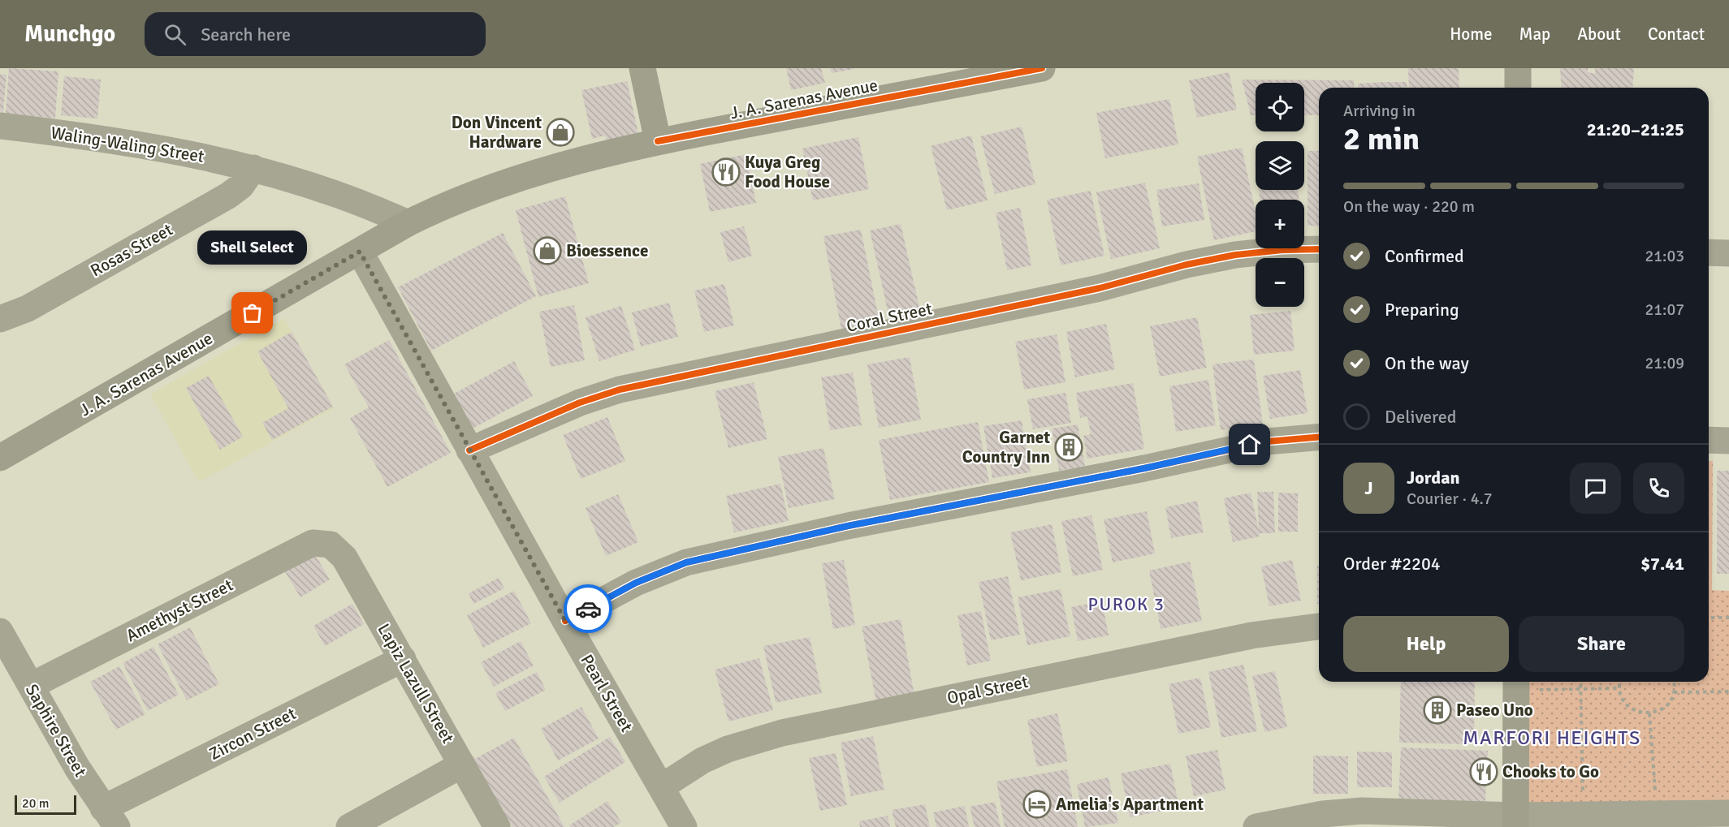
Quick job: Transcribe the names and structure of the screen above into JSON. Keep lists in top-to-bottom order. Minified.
{"streets":{"main road":["J. A. Sarenas Avenue"],"street":["Waling-Waling Street","Rosas Street","Coral Street","Amethyst Street","Lapiz Lazull Street","Opal Street","Pearl Street","Saphire Street","Zircon Street"]},"crossings":[["J. A. Sarenas Avenue","Waling-Waling Street"],["J. A. Sarenas Avenue","Pearl Street"],["Waling-Waling Street","Rosas Street"],["Coral Street","Pearl Street"],["Amethyst Street","Lapiz Lazull Street"],["Amethyst Street","Saphire Street"],["Lapiz Lazull Street","Zircon Street"],["Opal Street","Pearl Street"],["Saphire Street","Zircon Street"]],"districts":["PUROK 3","MARFORI HEIGHTS"],"places":{"shop":["Don Vincent Hardware","Bioessence"],"restaurant":["Kuya Greg Food House","Chooks to Go"],"other":["Shell Select"],"building":["Garnet Country Inn","Paseo Uno"],"hotel":["Amelia's Apartment"]},"scale_bar":"20 m","page":{"header":"Munchgo","search":"Search here","nav":["Home","Map","About","Contact"],"map_buttons":["+","−"],"heading":["2 min","Arriving in","21:20–21:25"],"panel":["Jordan","Courier · 4.7","Order #2204","$7.41"],"bar":"On the way · 220 m","list":[["Confirmed","21:03"],["Preparing","21:07"],["On the way","21:09"],"Delivered"],"bubble":"Shell Select","round":"J","buttons":["Help","Share"],"scale":"20 m"}}
